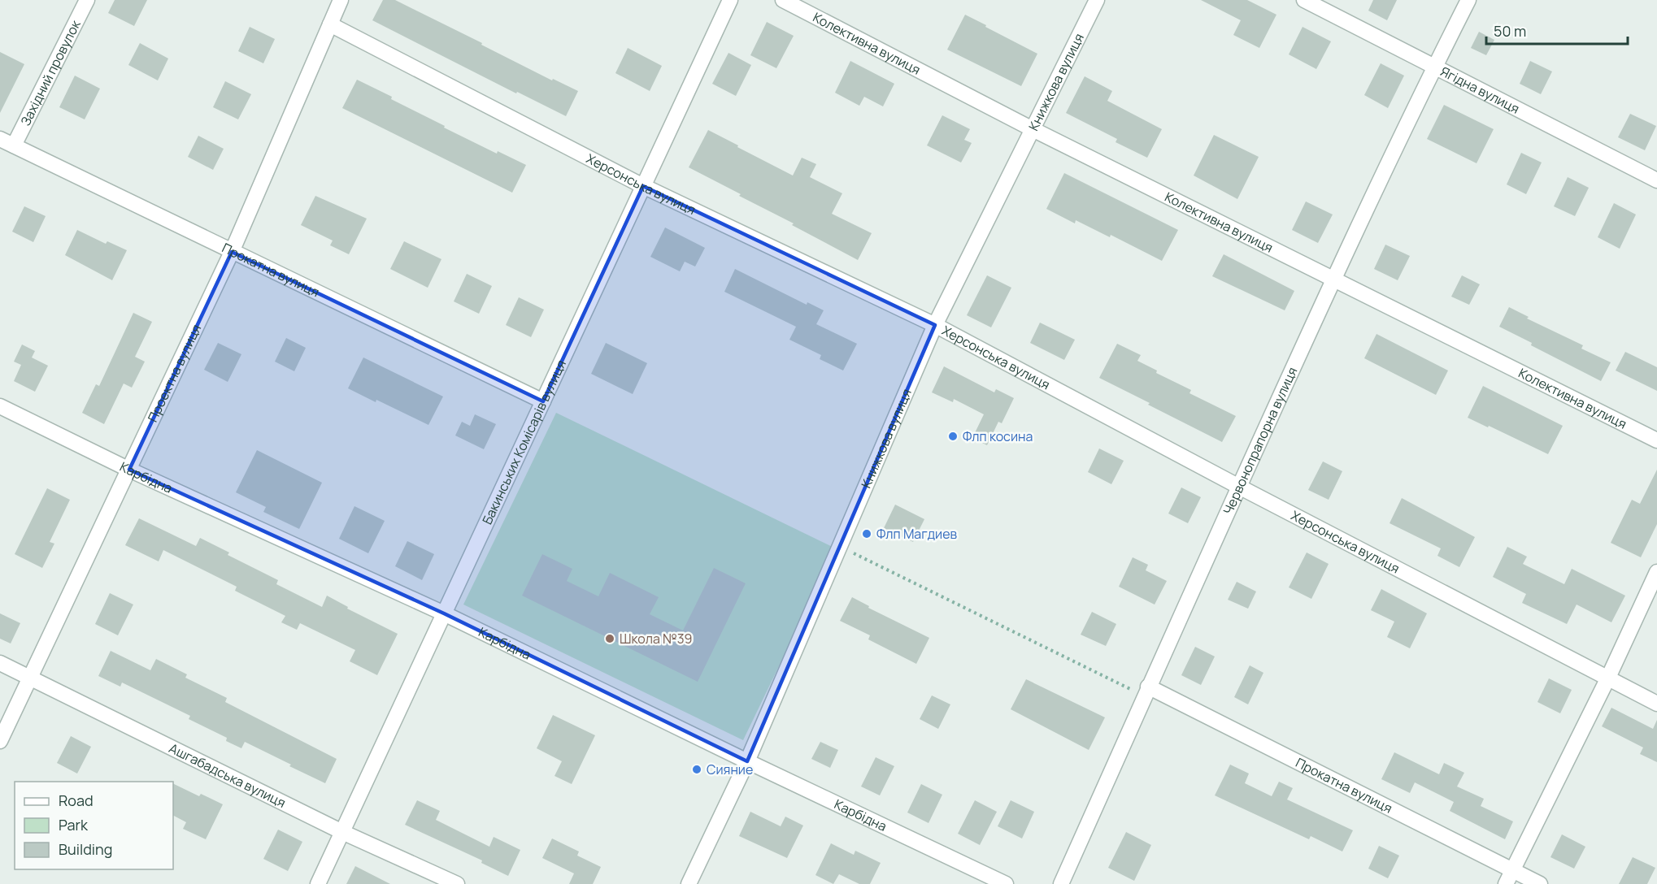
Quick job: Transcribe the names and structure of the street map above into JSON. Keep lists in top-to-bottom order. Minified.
{"streets":{"street":["Колективна вулиця","Західний провулок","Книжкова вулиця","Ягідна вулиця","Херсонська вулиця","Прокатна вулиця","Проектна вулиця","Червонопрапорна вулиця","Бакинських Комісарів вулиця","Карбідна","Ашгабадська вулиця"]},"crossings":[["Колективна вулиця","Книжкова вулиця"],["Колективна вулиця","Червонопрапорна вулиця"],["Західний провулок","Прокатна вулиця"],["Книжкова вулиця","Херсонська вулиця"],["Книжкова вулиця","Карбідна"],["Ягідна вулиця","Червонопрапорна вулиця"],["Херсонська вулиця","Проектна вулиця"],["Херсонська вулиця","Червонопрапорна вулиця"],["Херсонська вулиця","Бакинських Комісарів вулиця"],["Прокатна вулиця","Проектна вулиця"],["Прокатна вулиця","Червонопрапорна вулиця"],["Прокатна вулиця","Бакинських Комісарів вулиця"],["Проектна вулиця","Карбідна"],["Проектна вулиця","Ашгабадська вулиця"],["Бакинських Комісарів вулиця","Карбідна"],["Бакинських Комісарів вулиця","Ашгабадська вулиця"]],"places":["Флп косина","Флп Магдиев","Школа №39","Сияние"],"legend":["Road","Park","Building"],"scale_bar":"50 m"}
